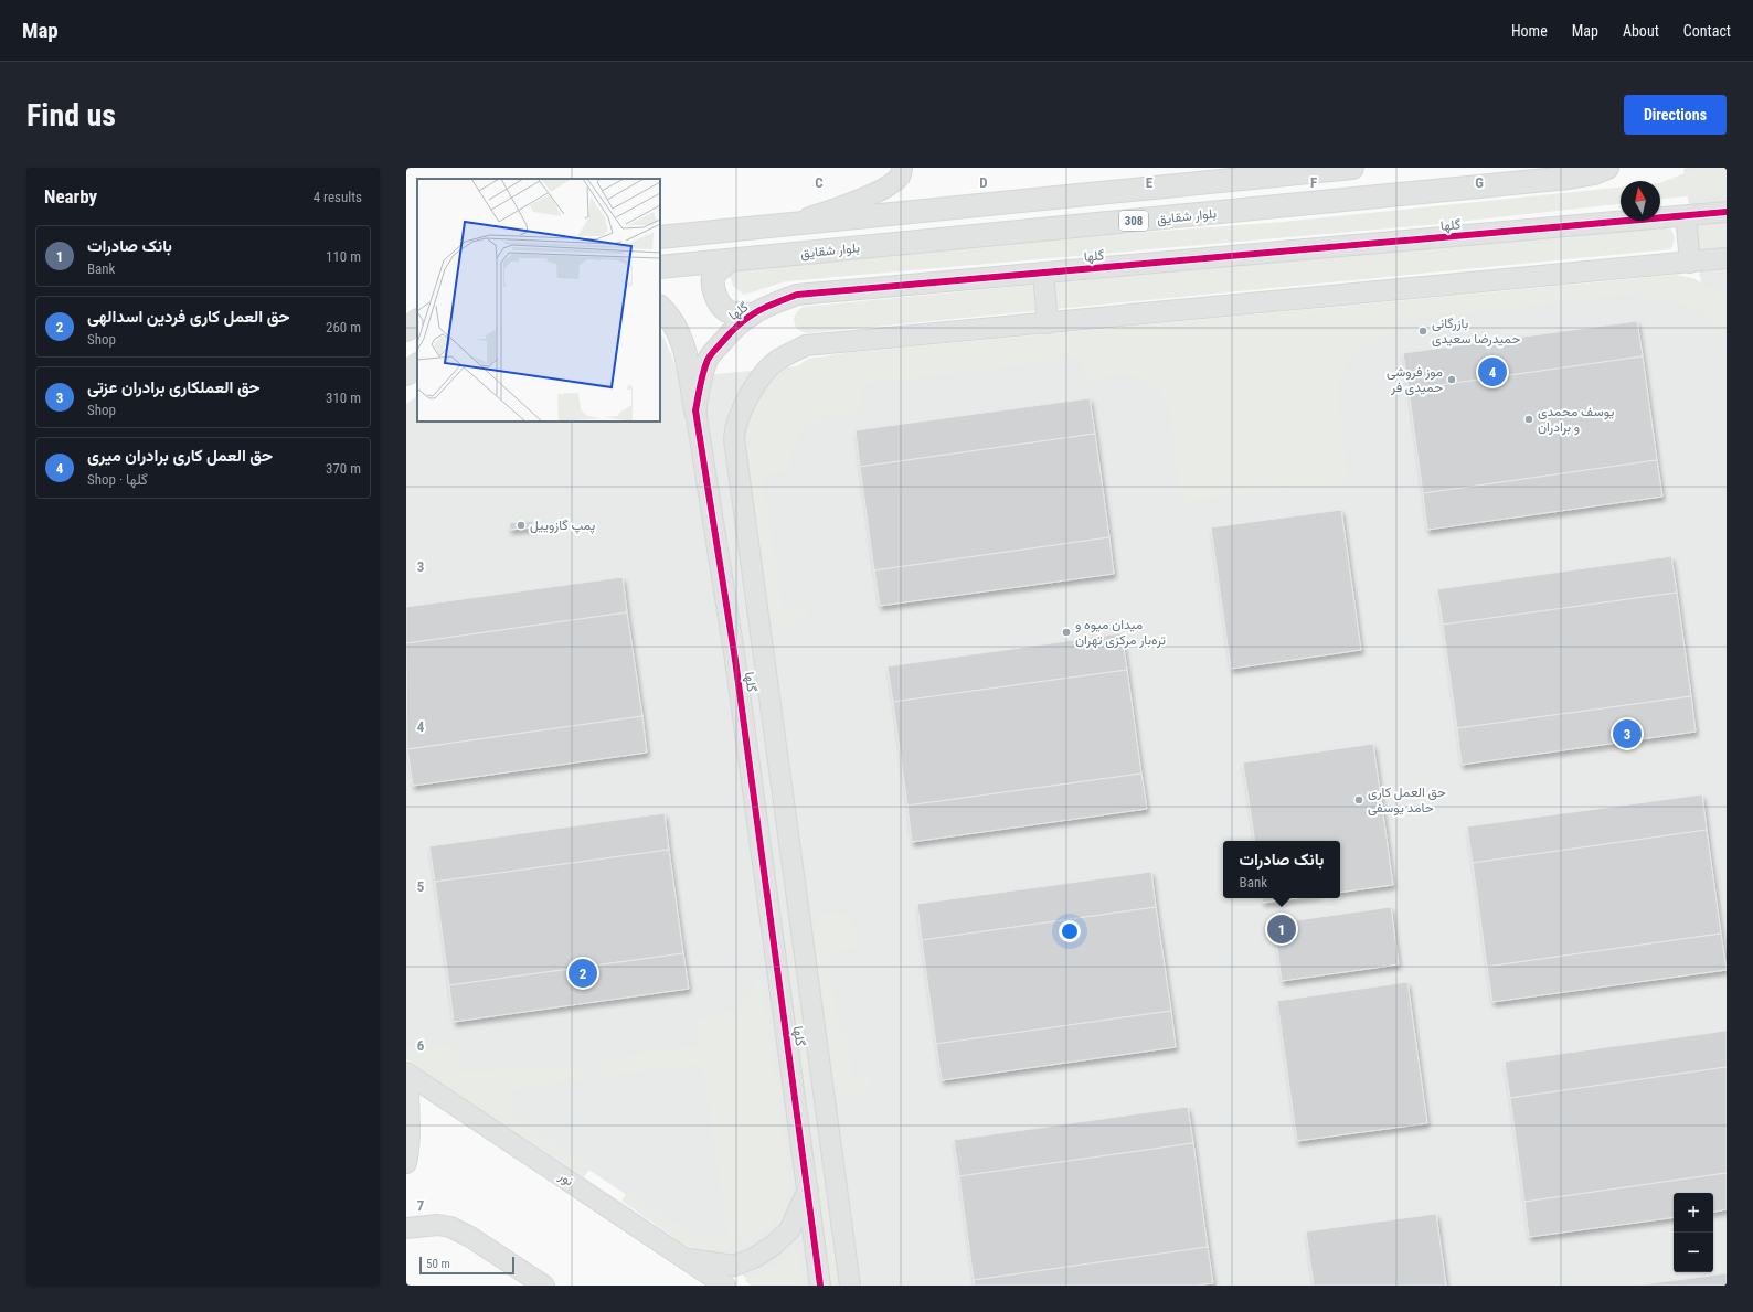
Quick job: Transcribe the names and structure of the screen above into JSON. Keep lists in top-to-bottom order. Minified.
{"streets":{"main road":["بلوار شقایق","308"],"street":["گلها","نور"]},"places":["بازرگانی حمیدرضا سعیدی","موز فروشی حمیدی فر","یوسف محمدی و برادران","پمپ گازوییل","میدان میوه و تره‌بار مرکزی تهران","حق العمل کاری حامد یوسفی"],"scale_bar":"50 m","north":"top","page":{"header":"Map","nav":["Home","Map","About","Contact"],"buttons":"Directions","title":"Find us","heading":["Nearby","4 results"],"list":[{"mark":"1","name":"بانک صادرات","note":"Bank","value":"110 m"},{"mark":"2","name":"حق العمل کاری فردین اسدالهی","note":"Shop","value":"260 m"},{"mark":"3","name":"حق العملکاری برادران عزتی","note":"Shop","value":"310 m"},{"mark":"4","name":"حق العمل کاری برادران میری","note":"Shop · گلها","value":"370 m"}],"pins":["4","3","1","2"],"popup":["بانک صادرات","Bank"],"map_buttons":["+","−"],"scale":"50 m"},"grid":{"columns":["C","D","E","F","G"],"rows":["3","4","5","6","7"]}}
